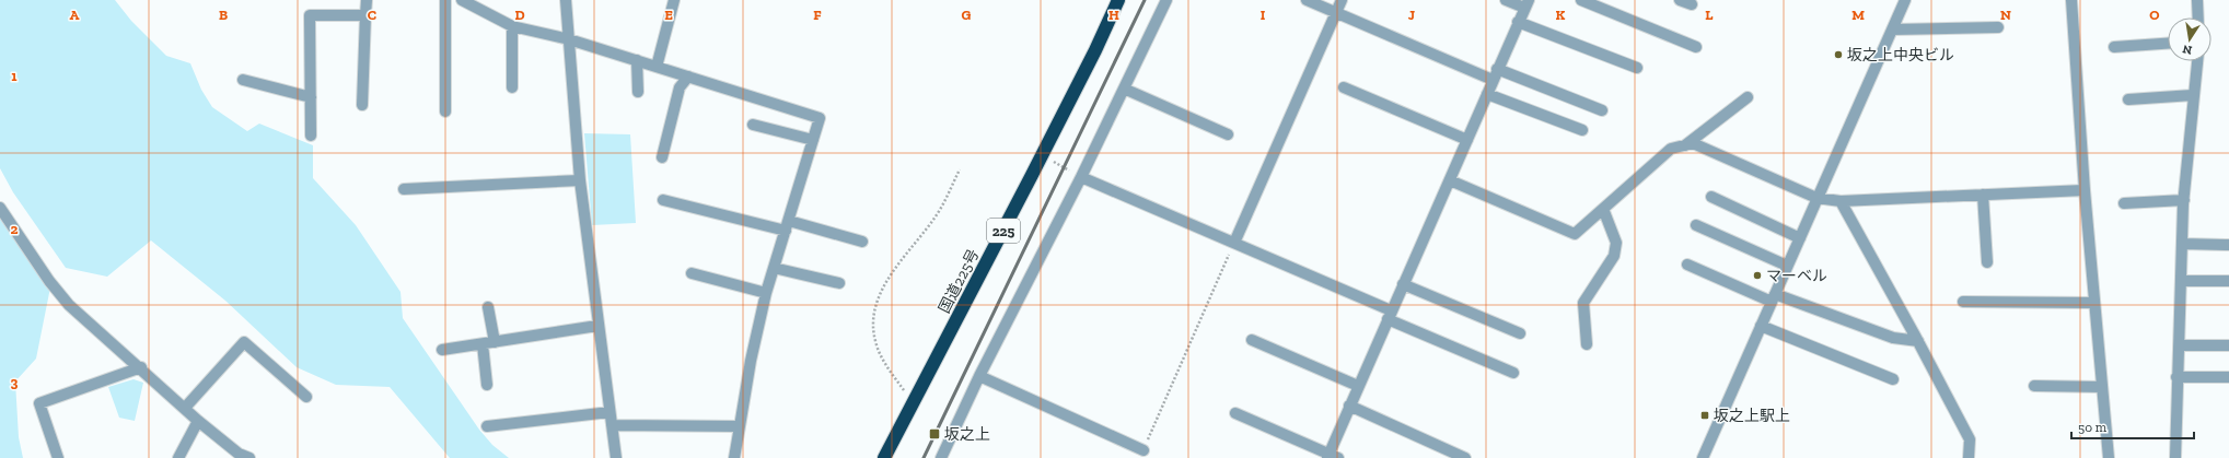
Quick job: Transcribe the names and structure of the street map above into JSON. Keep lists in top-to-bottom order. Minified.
{"streets":{"highway":["225","国道225号"]},"places":{"other":["坂之上中央ビル","マーベル"],"transit":["坂之上駅上","坂之上"]},"scale_bar":"50 m","north":"bottom","grid":{"columns":["A","B","C","D","E","F","G","H","I","J","K","L","M","N","O"],"rows":["1","2","3"]}}
